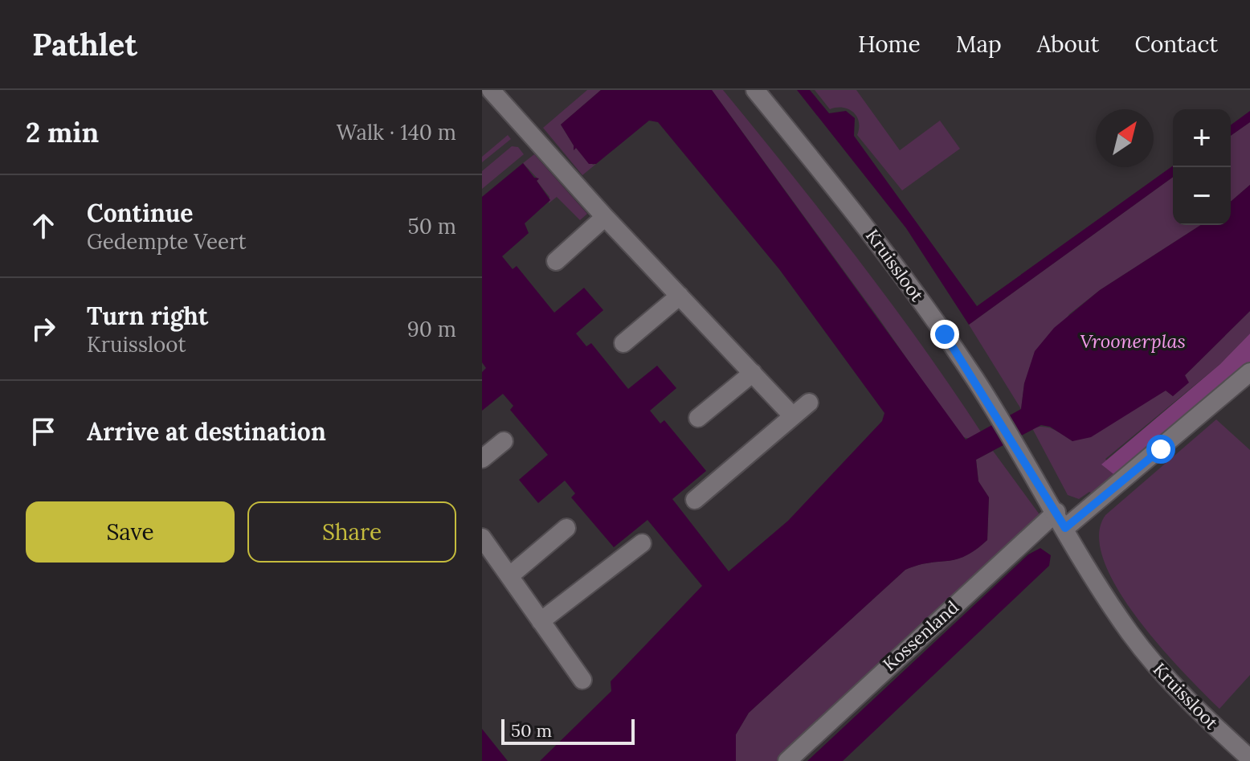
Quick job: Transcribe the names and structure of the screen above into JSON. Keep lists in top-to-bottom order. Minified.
{"streets":{"street":["Kruissloot","Kossenland"]},"crossings":[["Kruissloot","Kossenland"]],"water":["Vroonerplas"],"scale_bar":"50 m","north":"top right","page":{"header":"Pathlet","nav":["Home","Map","About","Contact"],"heading":["2 min","Walk · 140 m"],"map_buttons":["+","−"],"list":[["Continue","Gedempte Veert","50 m"],["Turn right","Kruissloot","90 m"],"Arrive at destination"],"buttons":["Save","Share"],"scale":"50 m"}}
